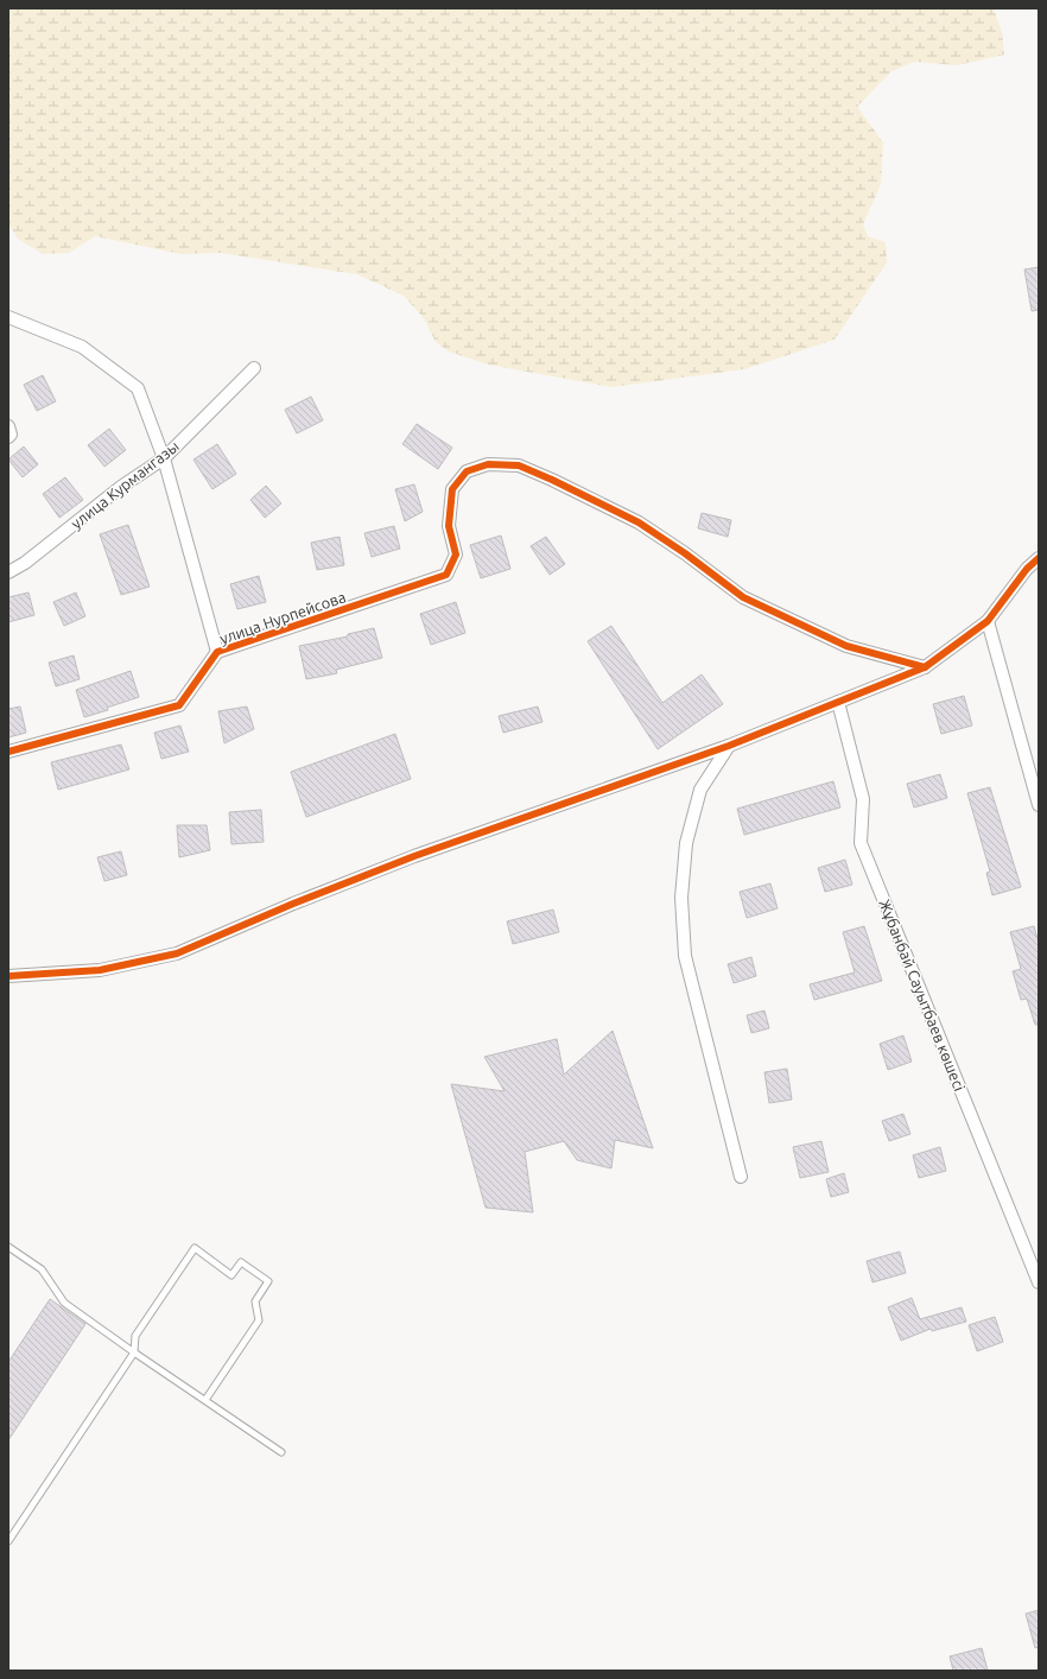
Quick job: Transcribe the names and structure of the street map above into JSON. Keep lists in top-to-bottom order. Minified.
{"streets":{"street":["улица Курмангазы","улица Нурпейсова","Жұбанбай Сауытбаев көшесі"]}}
